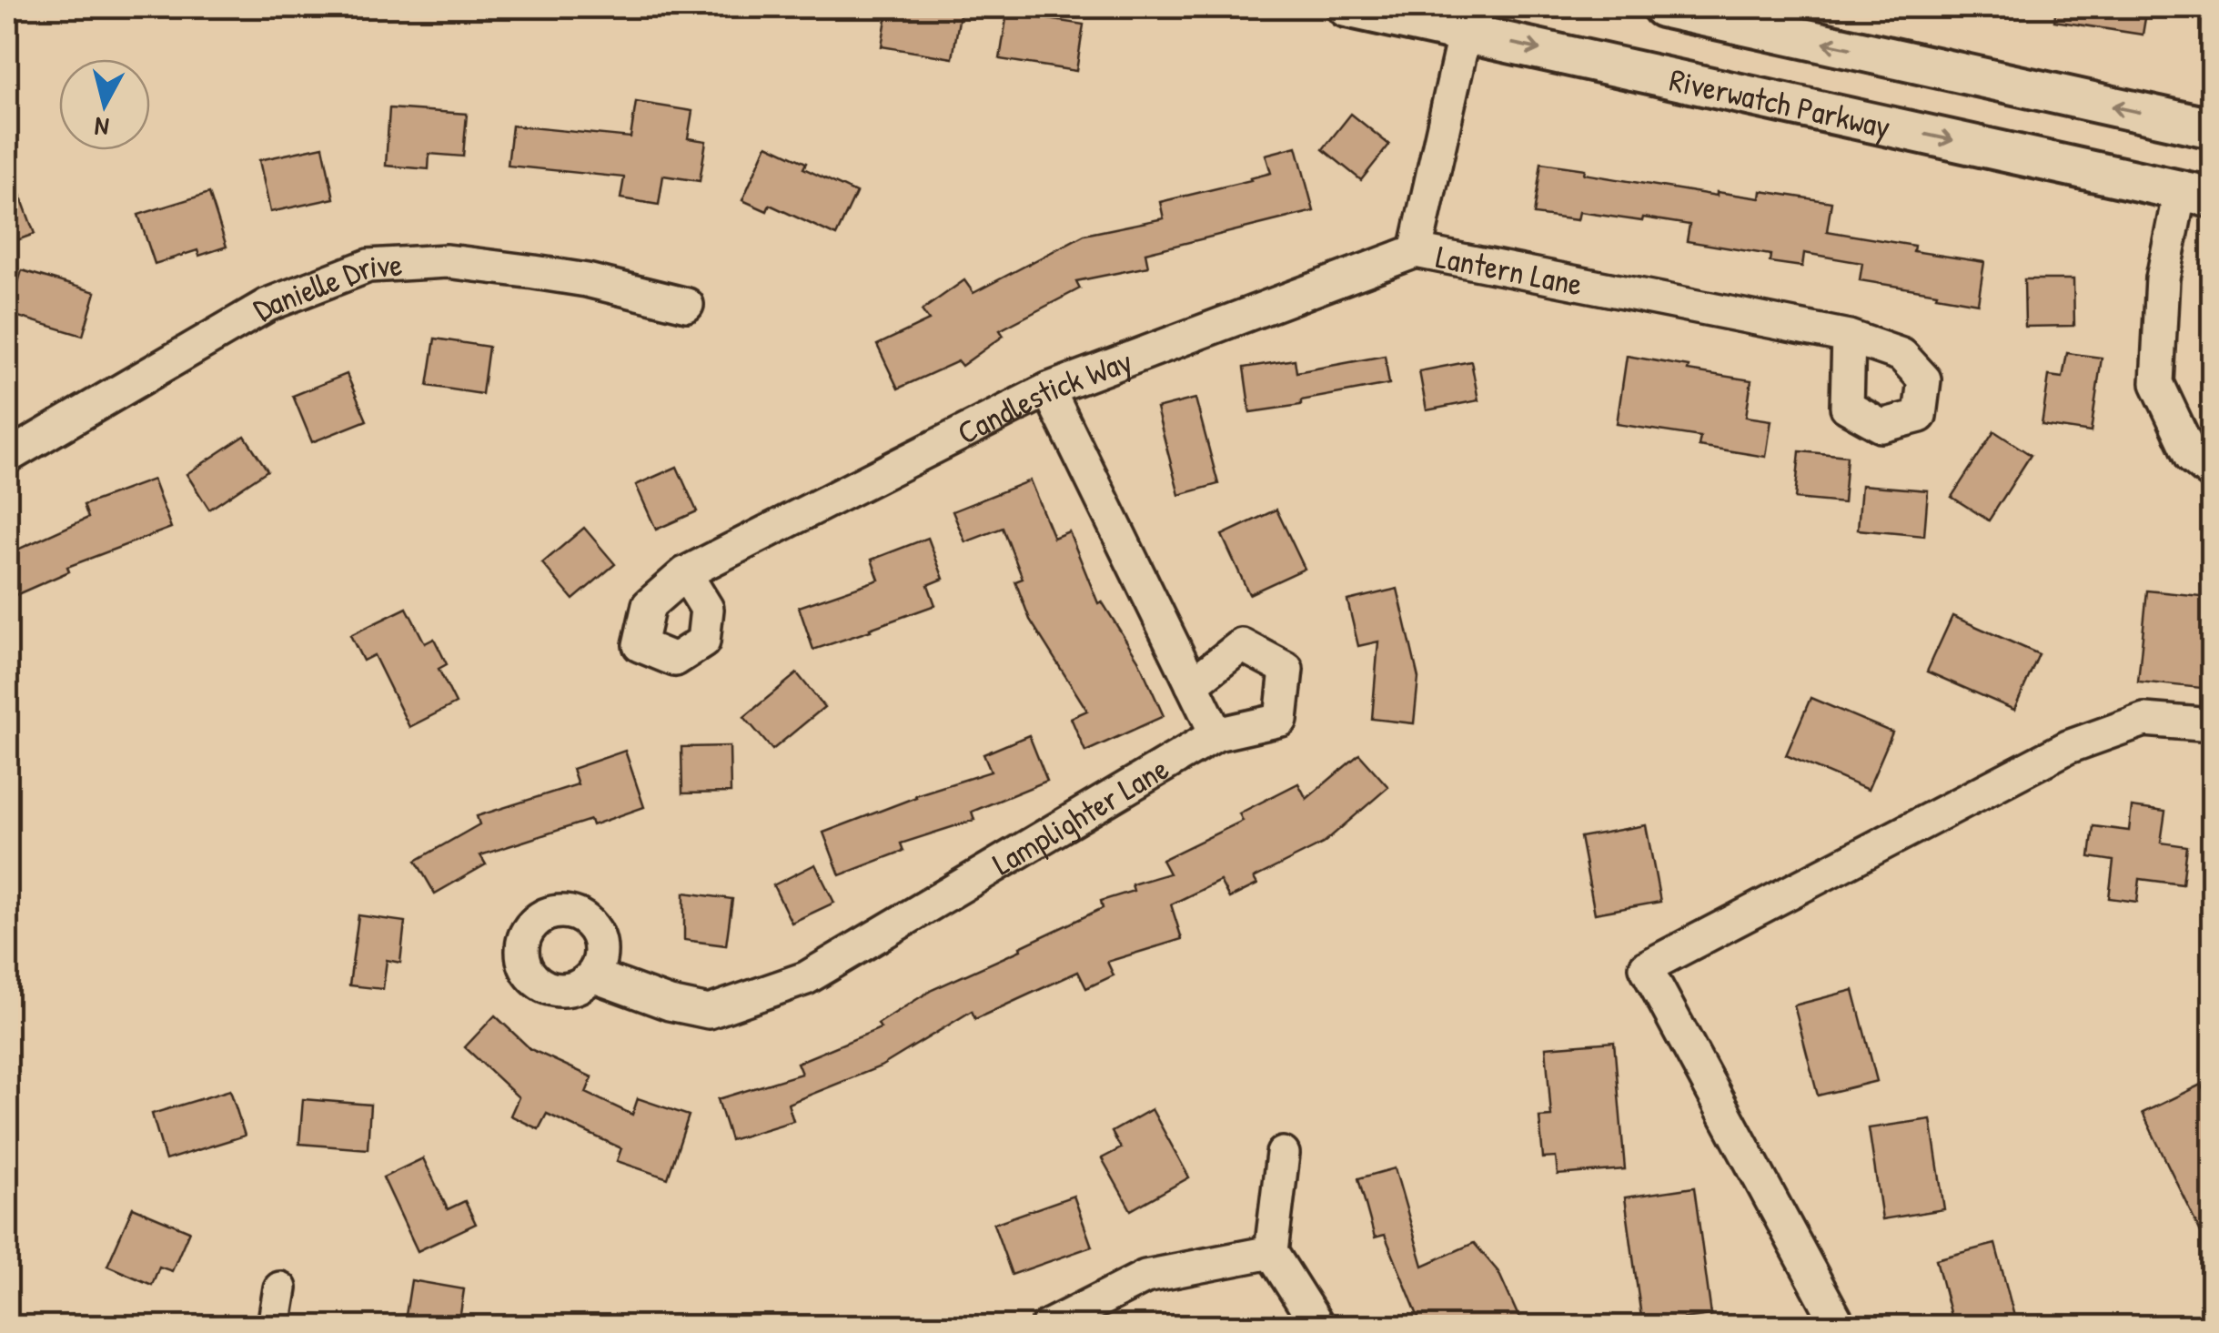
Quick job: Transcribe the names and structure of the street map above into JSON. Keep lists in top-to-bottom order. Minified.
{"streets":{"main road":["Riverwatch Parkway"],"street":["Lantern Lane","Danielle Drive","Candlestick Way","Lamplighter Lane"]},"crossings":[["Riverwatch Parkway","Lantern Lane"],["Lantern Lane","Candlestick Way"]],"north":"bottom"}
